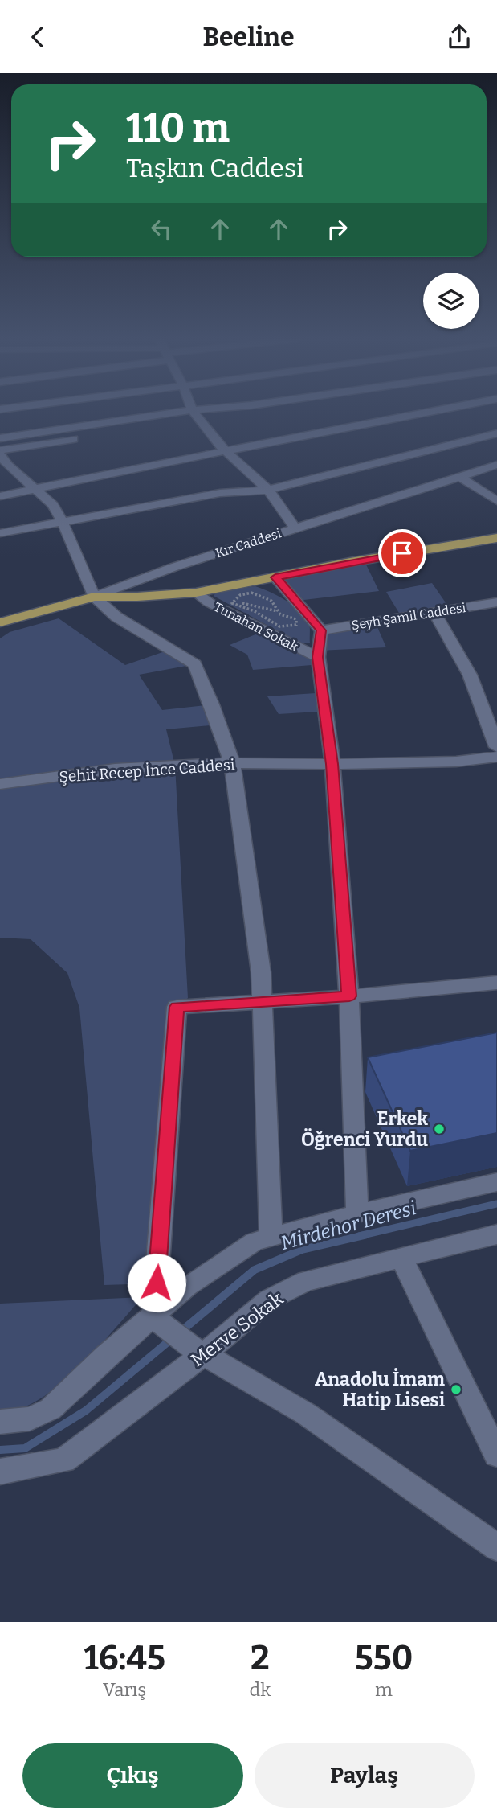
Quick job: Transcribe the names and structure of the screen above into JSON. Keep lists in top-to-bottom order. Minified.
{"streets":{"main road":["Kır Caddesi"],"street":["Şeyh Şamil Caddesi","Tunahan Sokak","Şehit Recep İnce Caddesi","Merve Sokak"]},"water":["Mirdehor Deresi"],"places":["Erkek Öğrenci Yurdu","Anadolu İmam Hatip Lisesi"],"page":{"header":"Beeline","turn":["110 m","Taşkın Caddesi"],"eta":["16:45","Varış","2","dk","550","m"],"buttons":["Çıkış","Paylaş"]}}
